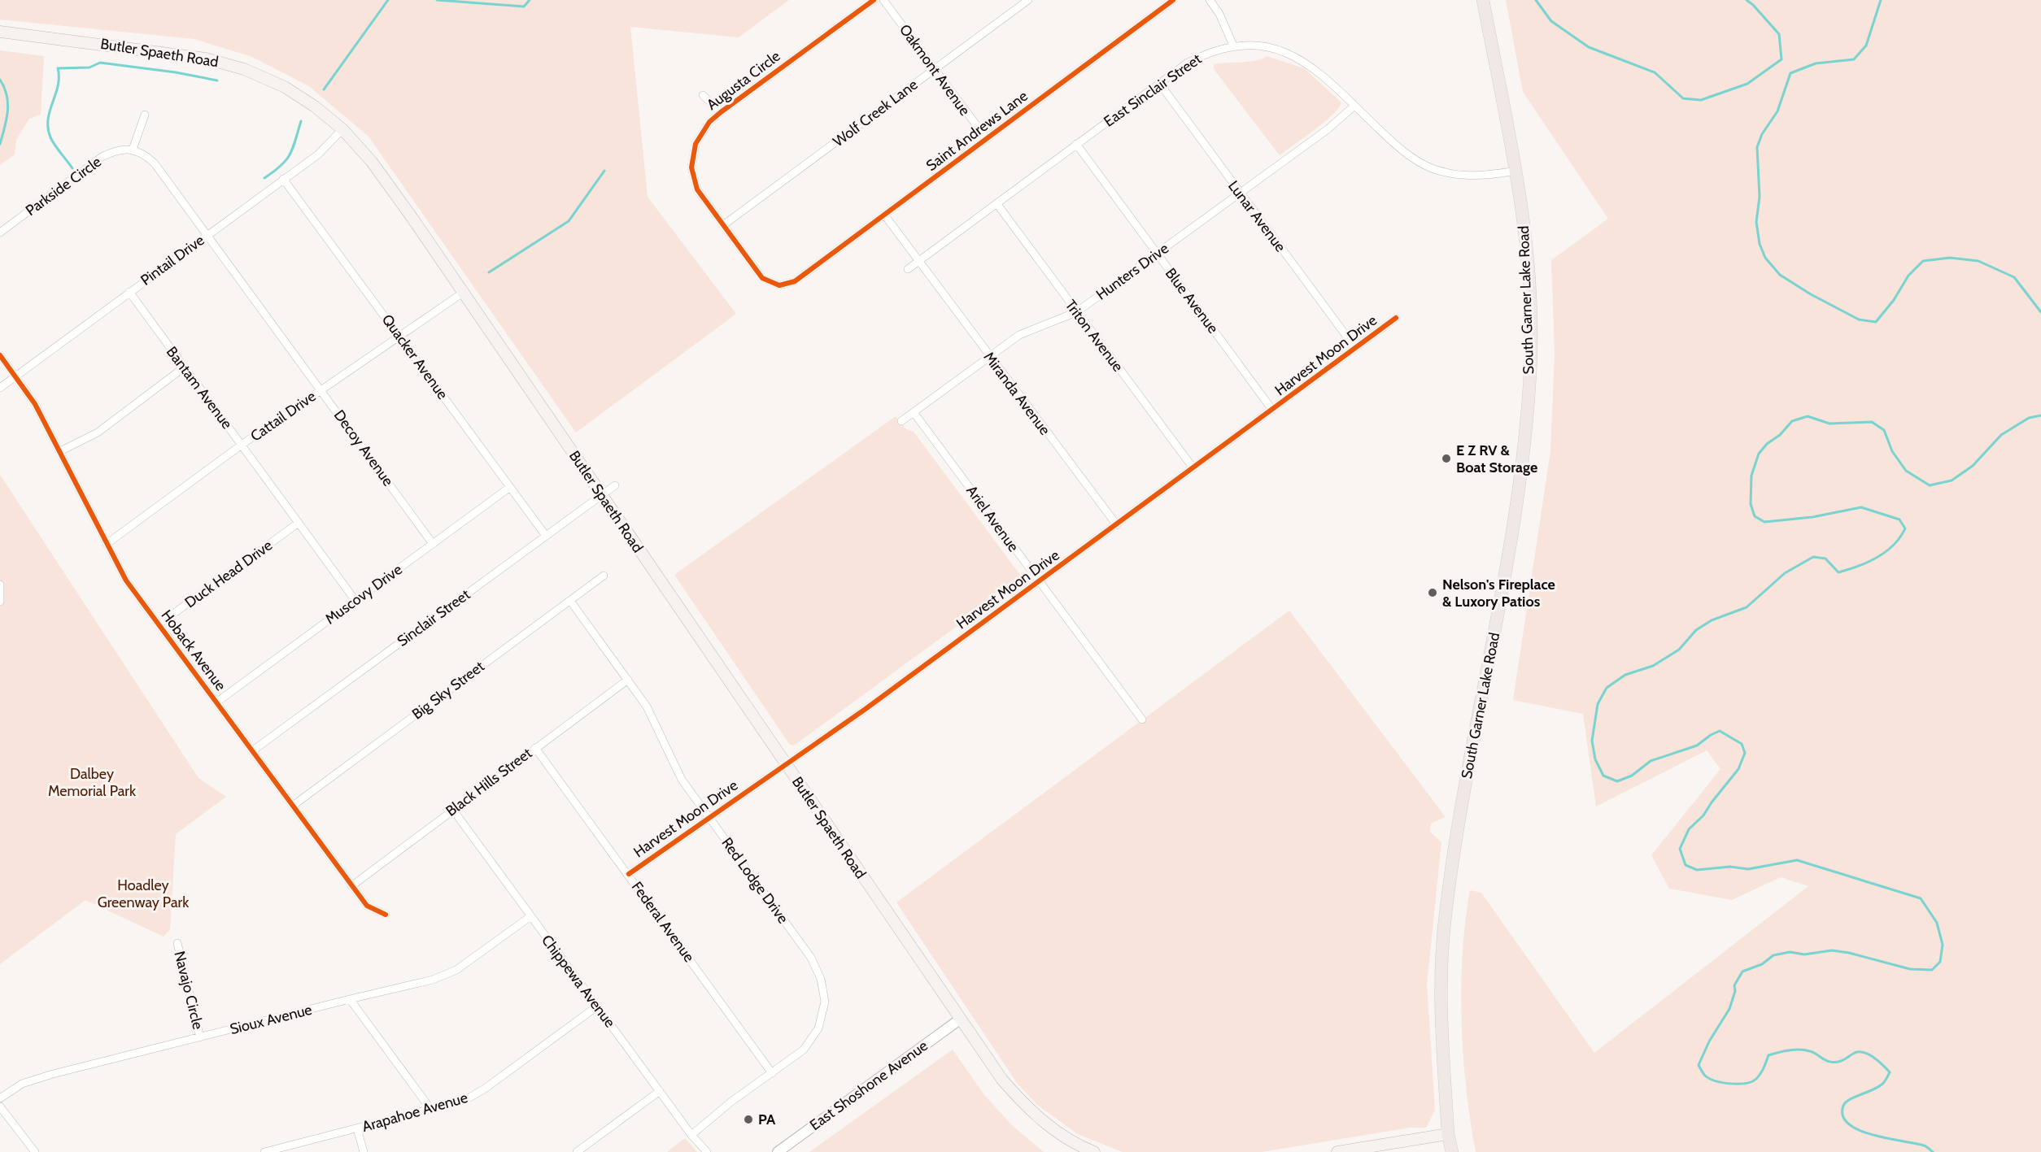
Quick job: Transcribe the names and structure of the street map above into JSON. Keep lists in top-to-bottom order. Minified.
{"streets":{"main road":["Butler Spaeth Road","South Garner Lake Road"],"street":["Oakmont Avenue","Augusta Circle","East Sinclair Street","Wolf Creek Lane","Saint Andrews Lane","Parkside Circle","Lunar Avenue","Pintail Drive","Hunters Drive","Blue Avenue","Triton Avenue","Harvest Moon Drive","Quacker Avenue","Bantam Avenue","Miranda Avenue","Cattail Drive","Decoy Avenue","Ariel Avenue","Duck Head Drive","Muscovy Drive","Sinclair Street","Hoback Avenue","Big Sky Street","Black Hills Street","Red Lodge Drive","Federal Avenue","Chippewa Avenue","Navajo Circle","Sioux Avenue","East Shoshone Avenue","Arapahoe Avenue"]},"crossings":[["Butler Spaeth Road","Pintail Drive"],["Butler Spaeth Road","Harvest Moon Drive"],["Butler Spaeth Road","Cattail Drive"],["Butler Spaeth Road","Sinclair Street"],["Butler Spaeth Road","East Shoshone Avenue"],["Oakmont Avenue","Wolf Creek Lane"],["Oakmont Avenue","Saint Andrews Lane"],["Augusta Circle","Wolf Creek Lane"],["Augusta Circle","Saint Andrews Lane"],["East Sinclair Street","Lunar Avenue"],["East Sinclair Street","Hunters Drive"],["East Sinclair Street","South Garner Lake Road"],["East Sinclair Street","Blue Avenue"],["East Sinclair Street","Triton Avenue"],["East Sinclair Street","Miranda Avenue"],["Saint Andrews Lane","Miranda Avenue"],["Lunar Avenue","Hunters Drive"],["Lunar Avenue","Harvest Moon Drive"],["Pintail Drive","Quacker Avenue"],["Pintail Drive","Bantam Avenue"],["Pintail Drive","Decoy Avenue"],["Pintail Drive","Hoback Avenue"],["Hunters Drive","Blue Avenue"],["Hunters Drive","Triton Avenue"],["Hunters Drive","Miranda Avenue"],["Hunters Drive","Ariel Avenue"],["Blue Avenue","Harvest Moon Drive"],["Triton Avenue","Harvest Moon Drive"],["Harvest Moon Drive","Miranda Avenue"],["Harvest Moon Drive","Ariel Avenue"],["Harvest Moon Drive","Red Lodge Drive"],["Harvest Moon Drive","Federal Avenue"],["Quacker Avenue","Cattail Drive"],["Quacker Avenue","Muscovy Drive"],["Quacker Avenue","Sinclair Street"],["Bantam Avenue","Cattail Drive"],["Bantam Avenue","Duck Head Drive"],["Bantam Avenue","Muscovy Drive"],["Cattail Drive","Decoy Avenue"],["Cattail Drive","Hoback Avenue"],["Decoy Avenue","Muscovy Drive"],["Duck Head Drive","Hoback Avenue"],["Muscovy Drive","Hoback Avenue"],["Sinclair Street","Hoback Avenue"],["Hoback Avenue","Big Sky Street"],["Hoback Avenue","Black Hills Street"],["Big Sky Street","Red Lodge Drive"],["Black Hills Street","Red Lodge Drive"],["Black Hills Street","Federal Avenue"],["Black Hills Street","Chippewa Avenue"],["Red Lodge Drive","Federal Avenue"],["Red Lodge Drive","Chippewa Avenue"],["Chippewa Avenue","Sioux Avenue"],["Chippewa Avenue","Arapahoe Avenue"],["Navajo Circle","Sioux Avenue"]],"parks":["Dalbey Memorial Park","Hoadley Greenway Park"],"places":["E Z RV & Boat Storage","Nelson's Fireplace & Luxory Patios","PA"]}
